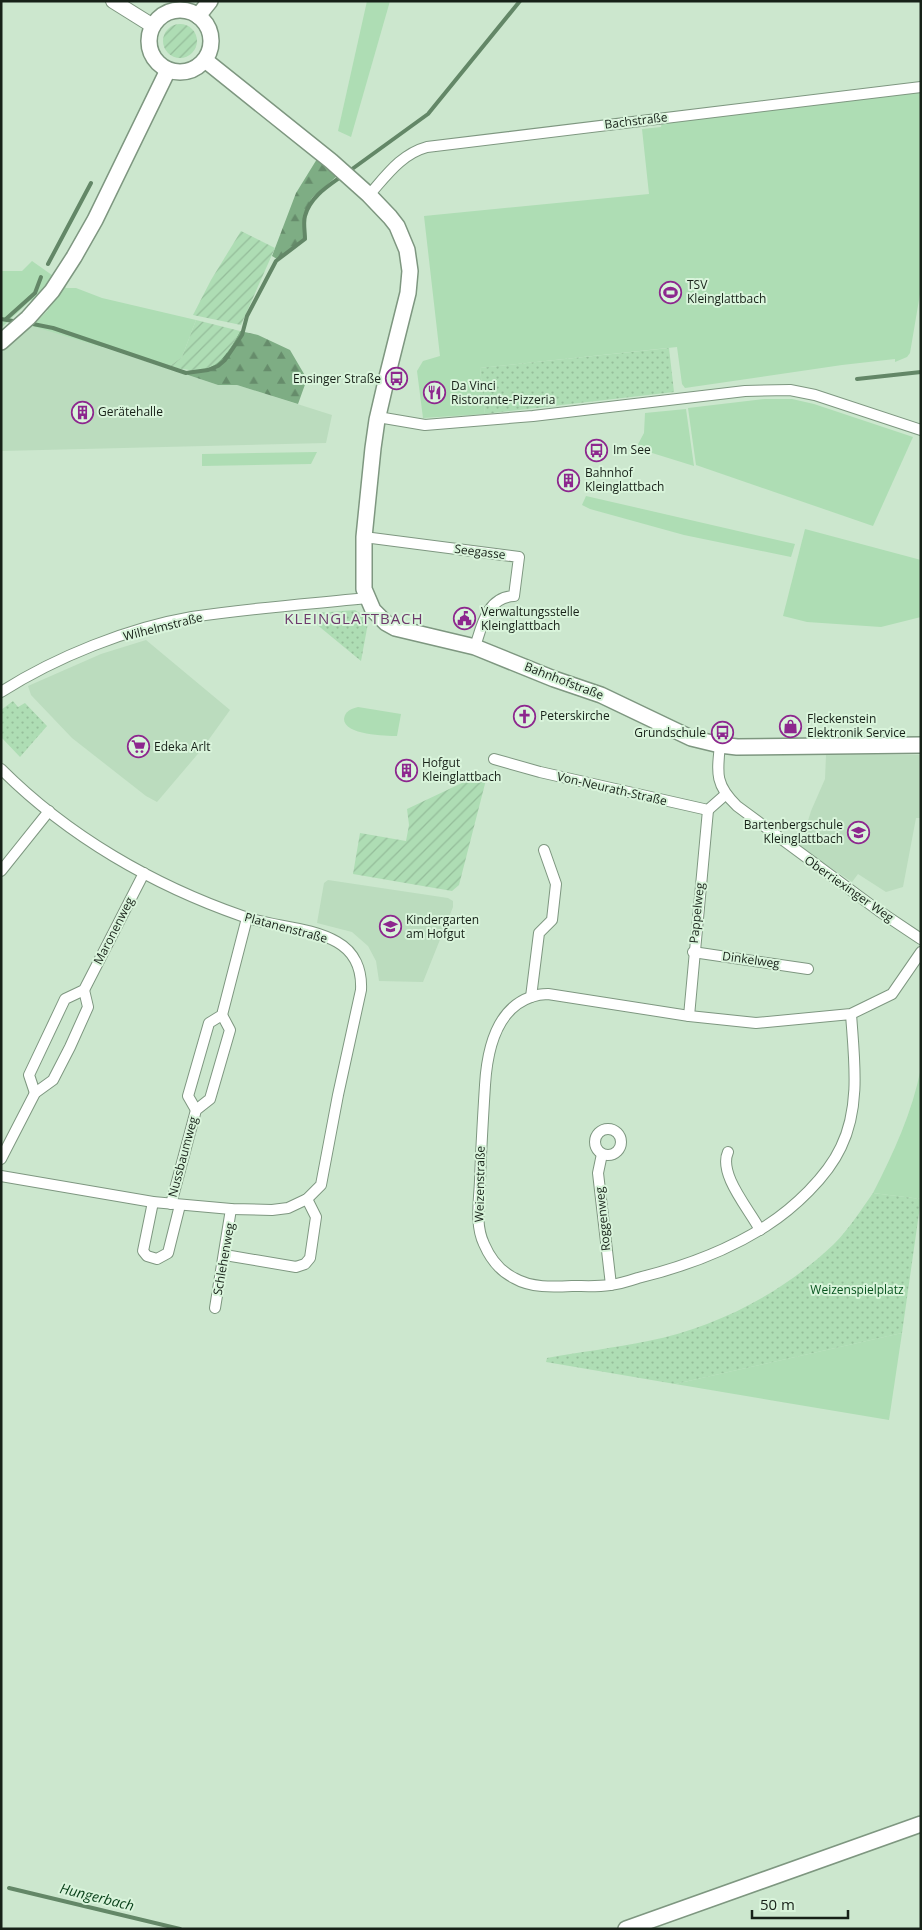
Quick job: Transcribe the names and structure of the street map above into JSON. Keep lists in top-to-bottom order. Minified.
{"streets":{"main road":["Bahnhofstraße"],"street":["Bachstraße","Seegasse","Wilhelmstraße","Von-Neurath-Straße","Oberriexinger Weg","Pappelweg","Platanenstraße","Maronenweg","Dinkelweg","Nussbaumweg","Weizenstraße","Roggenweg","Schlehenweg"]},"crossings":[["Seegasse","Bahnhofstraße"],["Wilhelmstraße","Bahnhofstraße"],["Von-Neurath-Straße","Pappelweg"],["Pappelweg","Dinkelweg"],["Pappelweg","Weizenstraße"],["Platanenstraße","Maronenweg"],["Platanenstraße","Nussbaumweg"],["Platanenstraße","Schlehenweg"],["Weizenstraße","Roggenweg"]],"districts":["KLEINGLATTBACH"],"water":["Hungerbach"],"parks":["Weizenspielplatz"],"places":{"sports":["TSV Kleinglattbach"],"bus stop":["Ensinger Straße","Im See","Grundschule"],"restaurant":["Da Vinci Ristorante-Pizzeria"],"building":["Gerätehalle","Bahnhof Kleinglattbach","Hofgut Kleinglattbach"],"public building":["Verwaltungsstelle Kleinglattbach"],"church":["Peterskirche"],"shop":["Fleckenstein Elektronik Service"],"supermarket":["Edeka Arlt"],"school or university":["Bartenbergschule Kleinglattbach","Kindergarten am Hofgut"]},"scale_bar":"50 m"}
